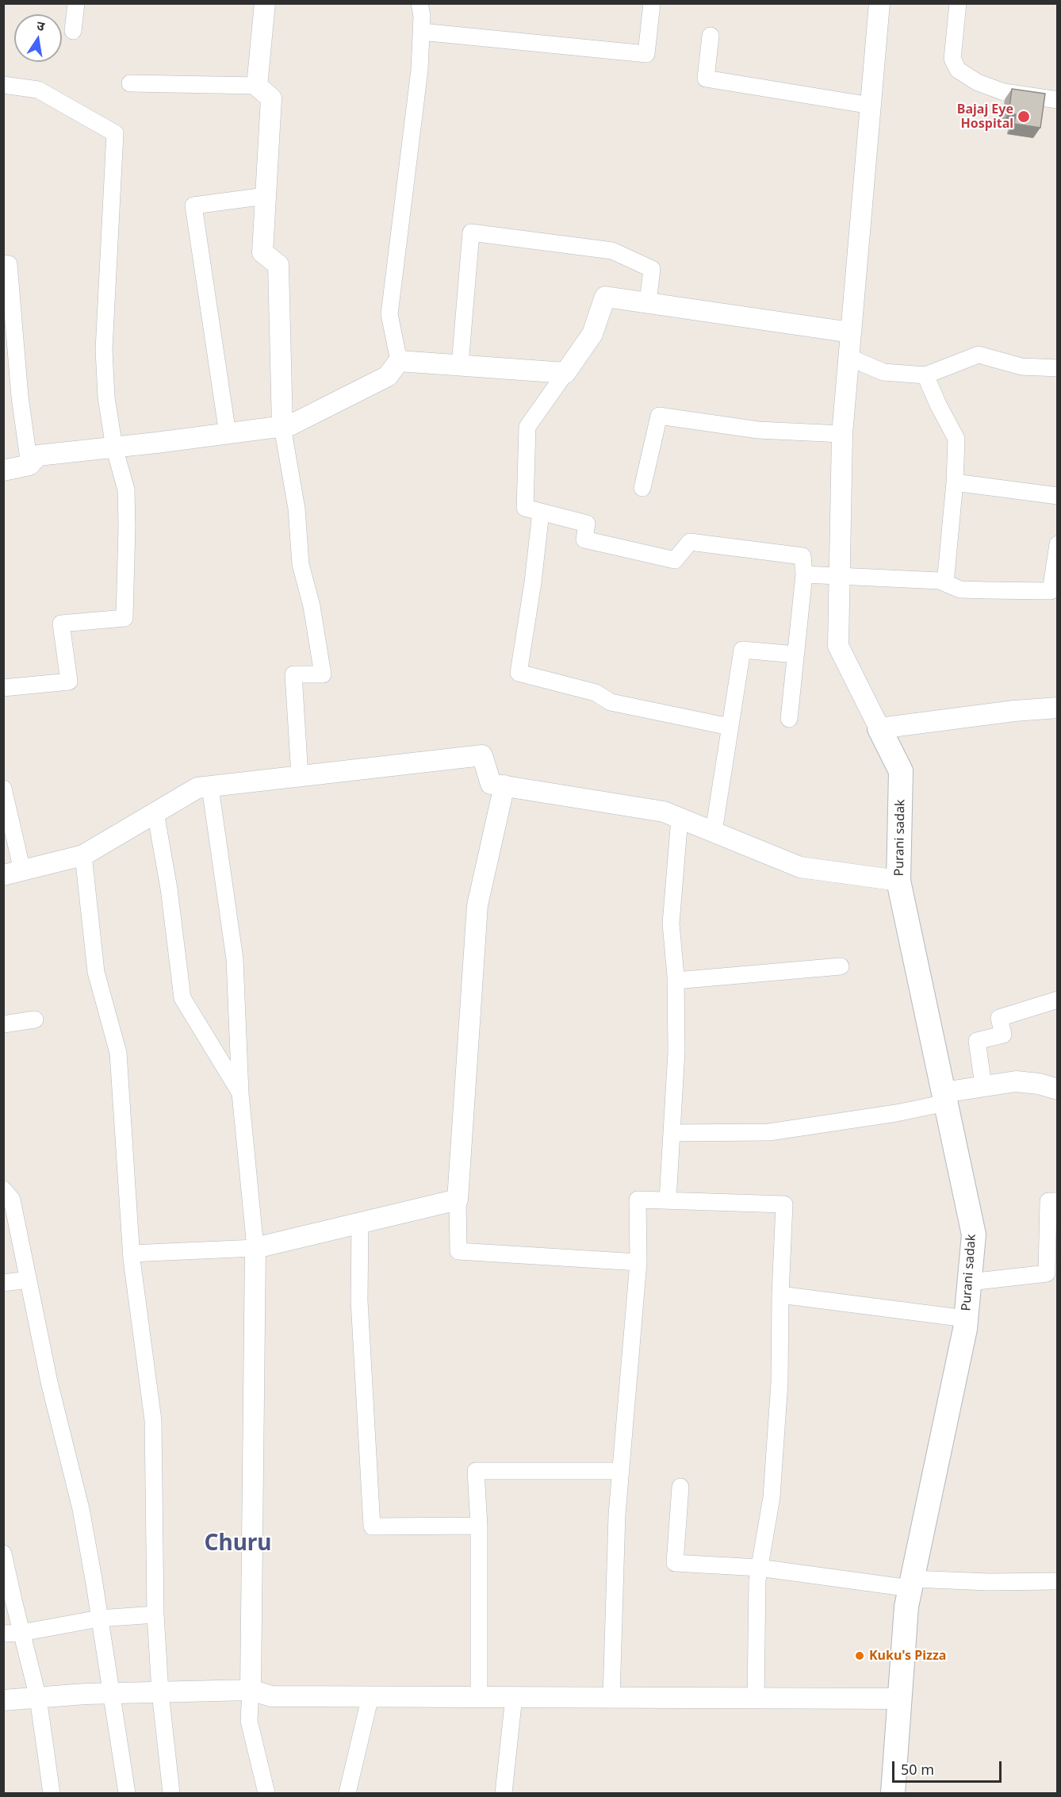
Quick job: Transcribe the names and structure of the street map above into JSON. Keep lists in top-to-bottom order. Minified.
{"streets":{"main road":["Purani sadak"]},"districts":["Churu"],"places":["Bajaj Eye Hospital","Kuku's Pizza"],"scale_bar":"50 m","north":"top"}
